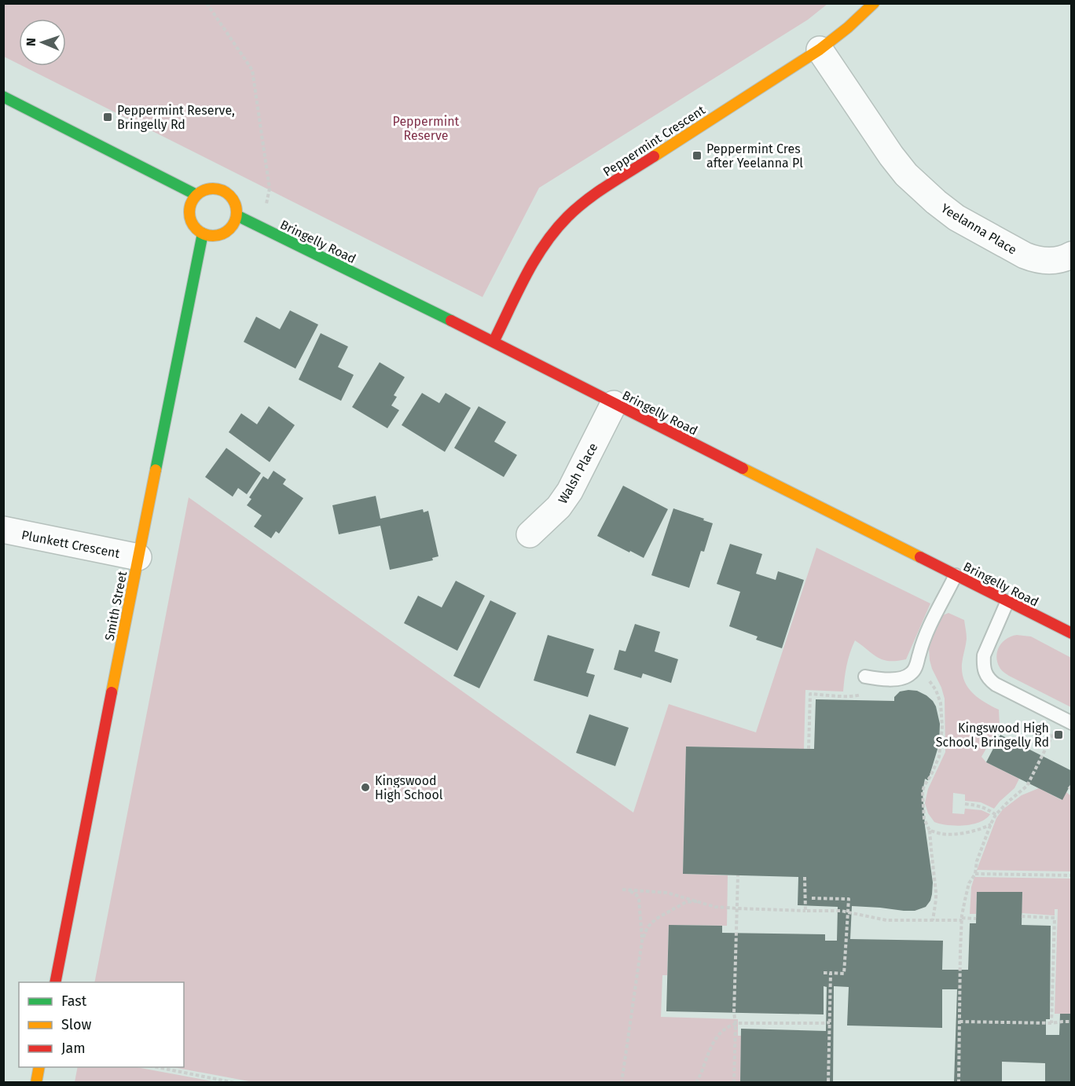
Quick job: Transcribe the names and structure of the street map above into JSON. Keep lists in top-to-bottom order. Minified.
{"streets":{"main road":["Peppermint Crescent","Bringelly Road","Smith Street"],"street":["Yeelanna Place","Walsh Place","Plunkett Crescent"]},"crossings":[["Peppermint Crescent","Yeelanna Place"],["Peppermint Crescent","Bringelly Road"],["Bringelly Road","Walsh Place"],["Bringelly Road","Smith Street"],["Plunkett Crescent","Smith Street"]],"parks":["Peppermint Reserve"],"places":{"transit":["Peppermint Reserve, Bringelly Rd","Peppermint Cres after Yeelanna Pl","Kingswood High School, Bringelly Rd"],"other":["Kingswood High School"]},"legend":["Fast","Slow","Jam"],"north":"left"}
